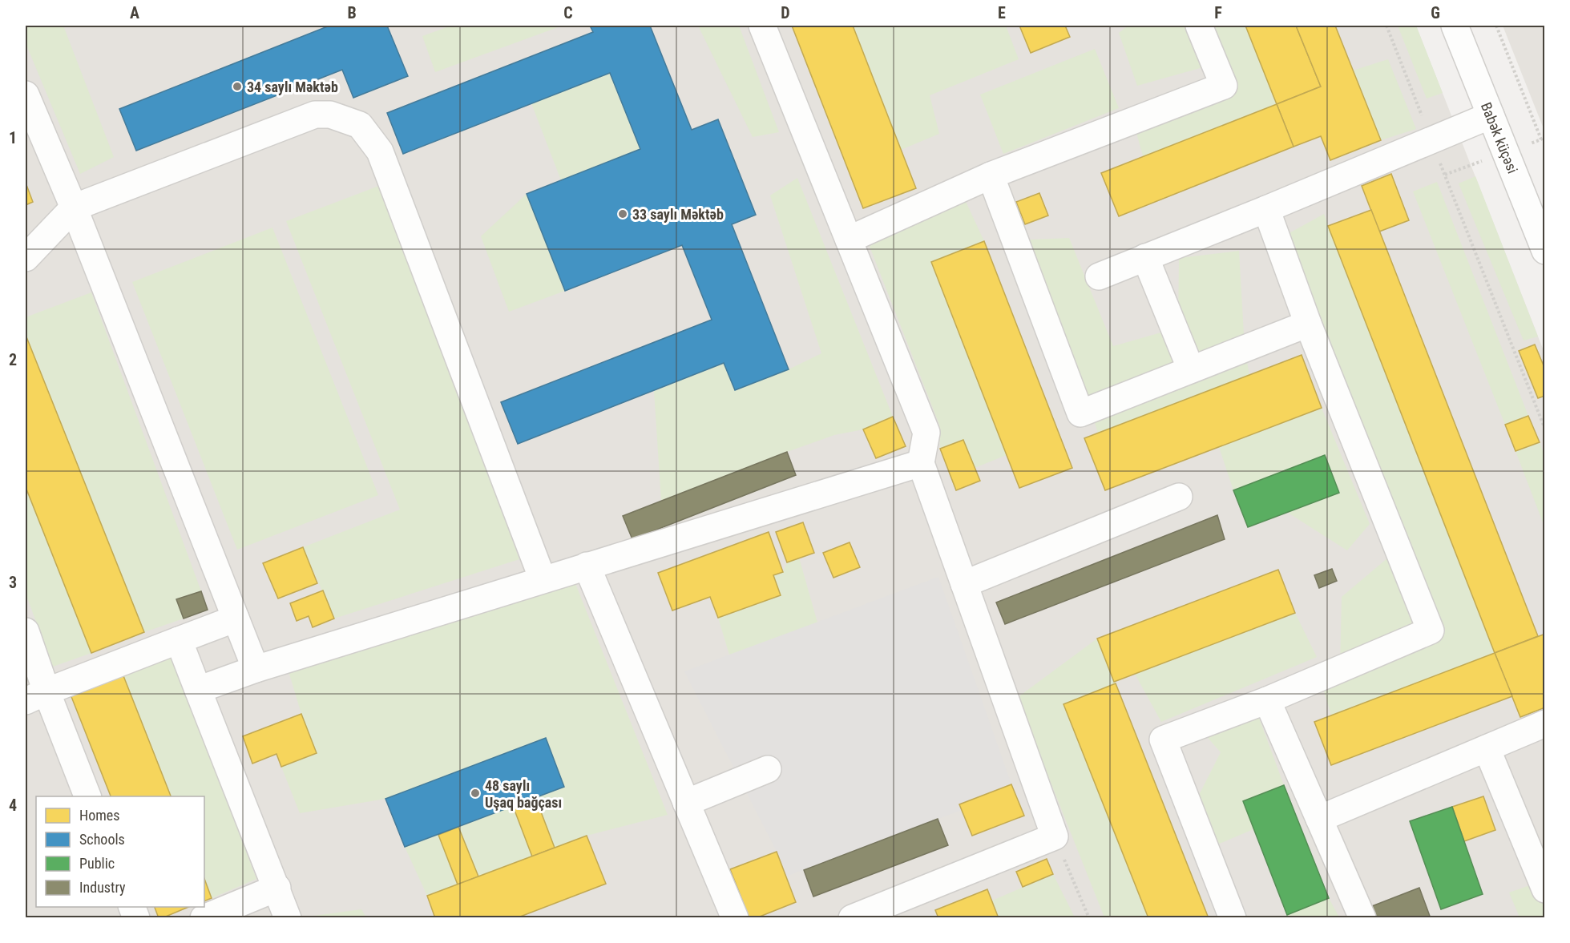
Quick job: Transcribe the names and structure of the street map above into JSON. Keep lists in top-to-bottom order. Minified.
{"streets":{"street":["Babək küçəsi"]},"places":["34 saylı Məktəb","33 saylı Məktəb","48 saylı Uşaq bağçası"],"legend":["Homes","Schools","Public","Industry"],"grid":{"columns":["A","B","C","D","E","F","G"],"rows":["1","2","3","4"]}}
